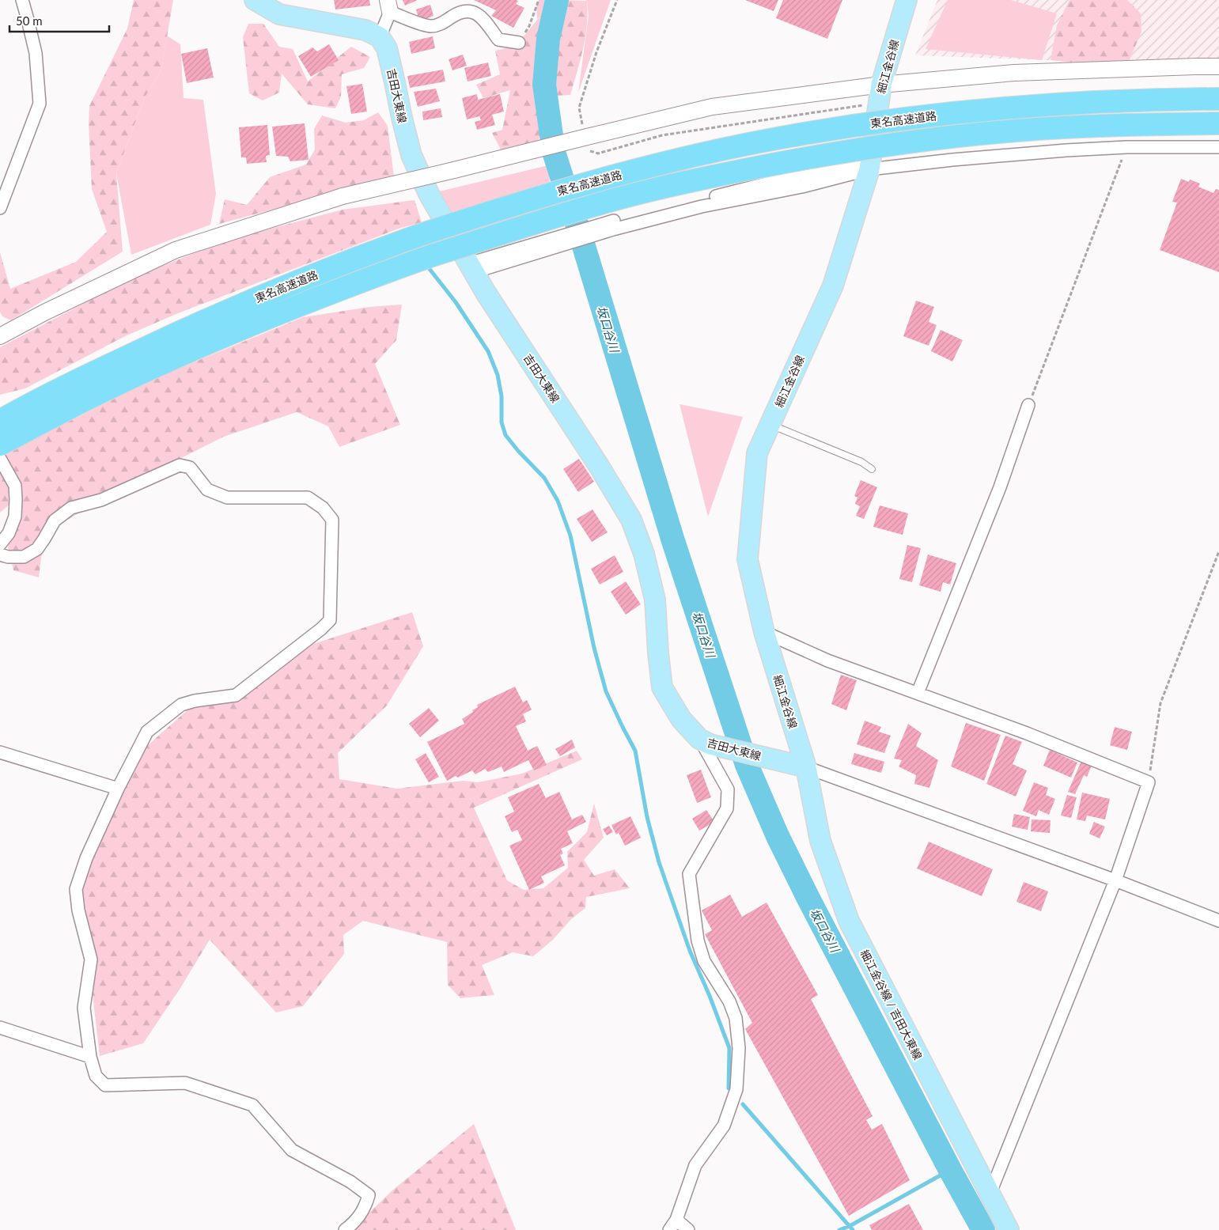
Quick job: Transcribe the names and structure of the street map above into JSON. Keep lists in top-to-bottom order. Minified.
{"streets":{"highway":["東名高速道路"],"main road":["細江金谷線","吉田大東線","細江金谷線 / 吉田大東線"]},"crossings":[["細江金谷線","吉田大東線"],["細江金谷線","細江金谷線 / 吉田大東線"],["吉田大東線","細江金谷線 / 吉田大東線"]],"water":["坂口谷川"],"scale_bar":"50 m"}
